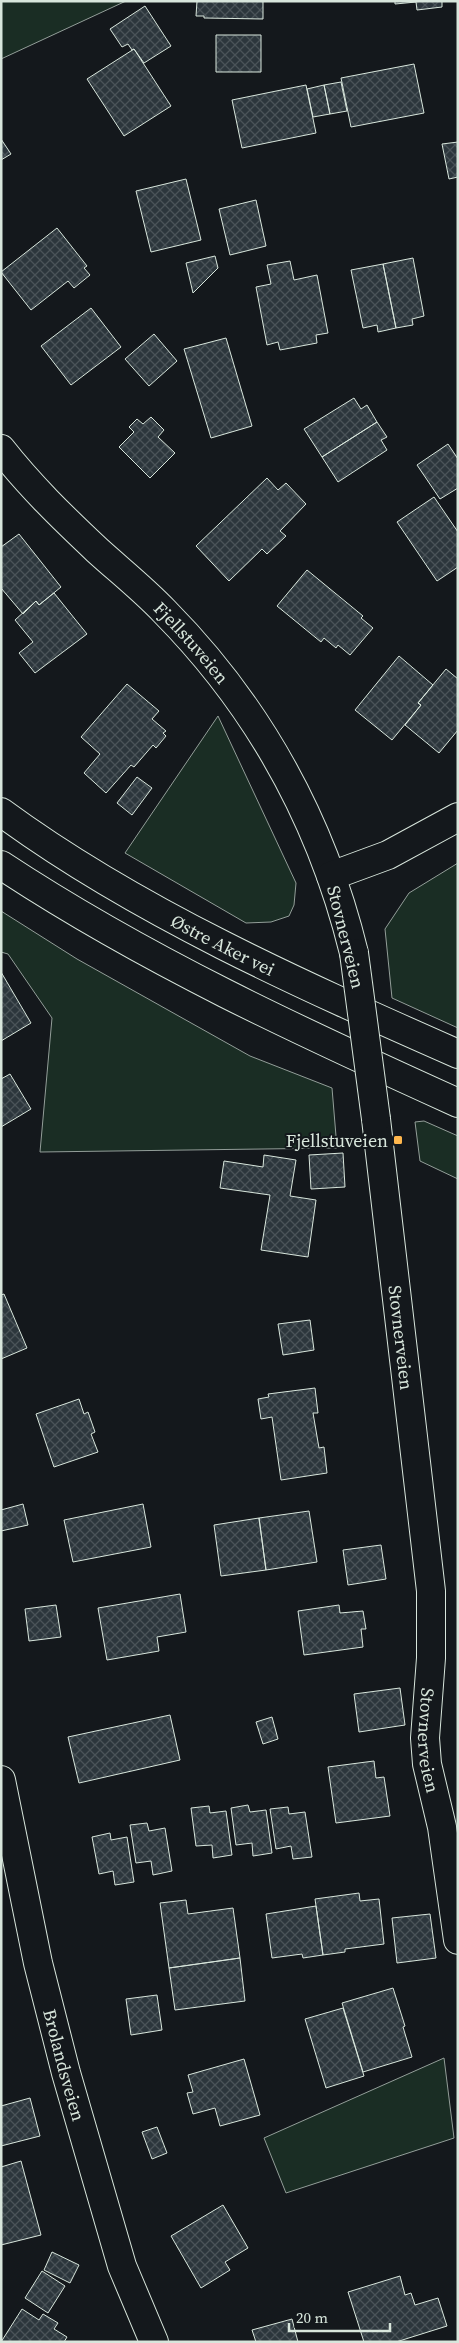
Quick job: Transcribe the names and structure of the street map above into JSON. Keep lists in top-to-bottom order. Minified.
{"streets":{"main road":["Fjellstuveien","Stovnerveien","Østre Aker vei","Brolandsveien"]},"crossings":[["Fjellstuveien","Stovnerveien"]],"places":{"transit":["Fjellstuveien"]},"scale_bar":"20 m"}
